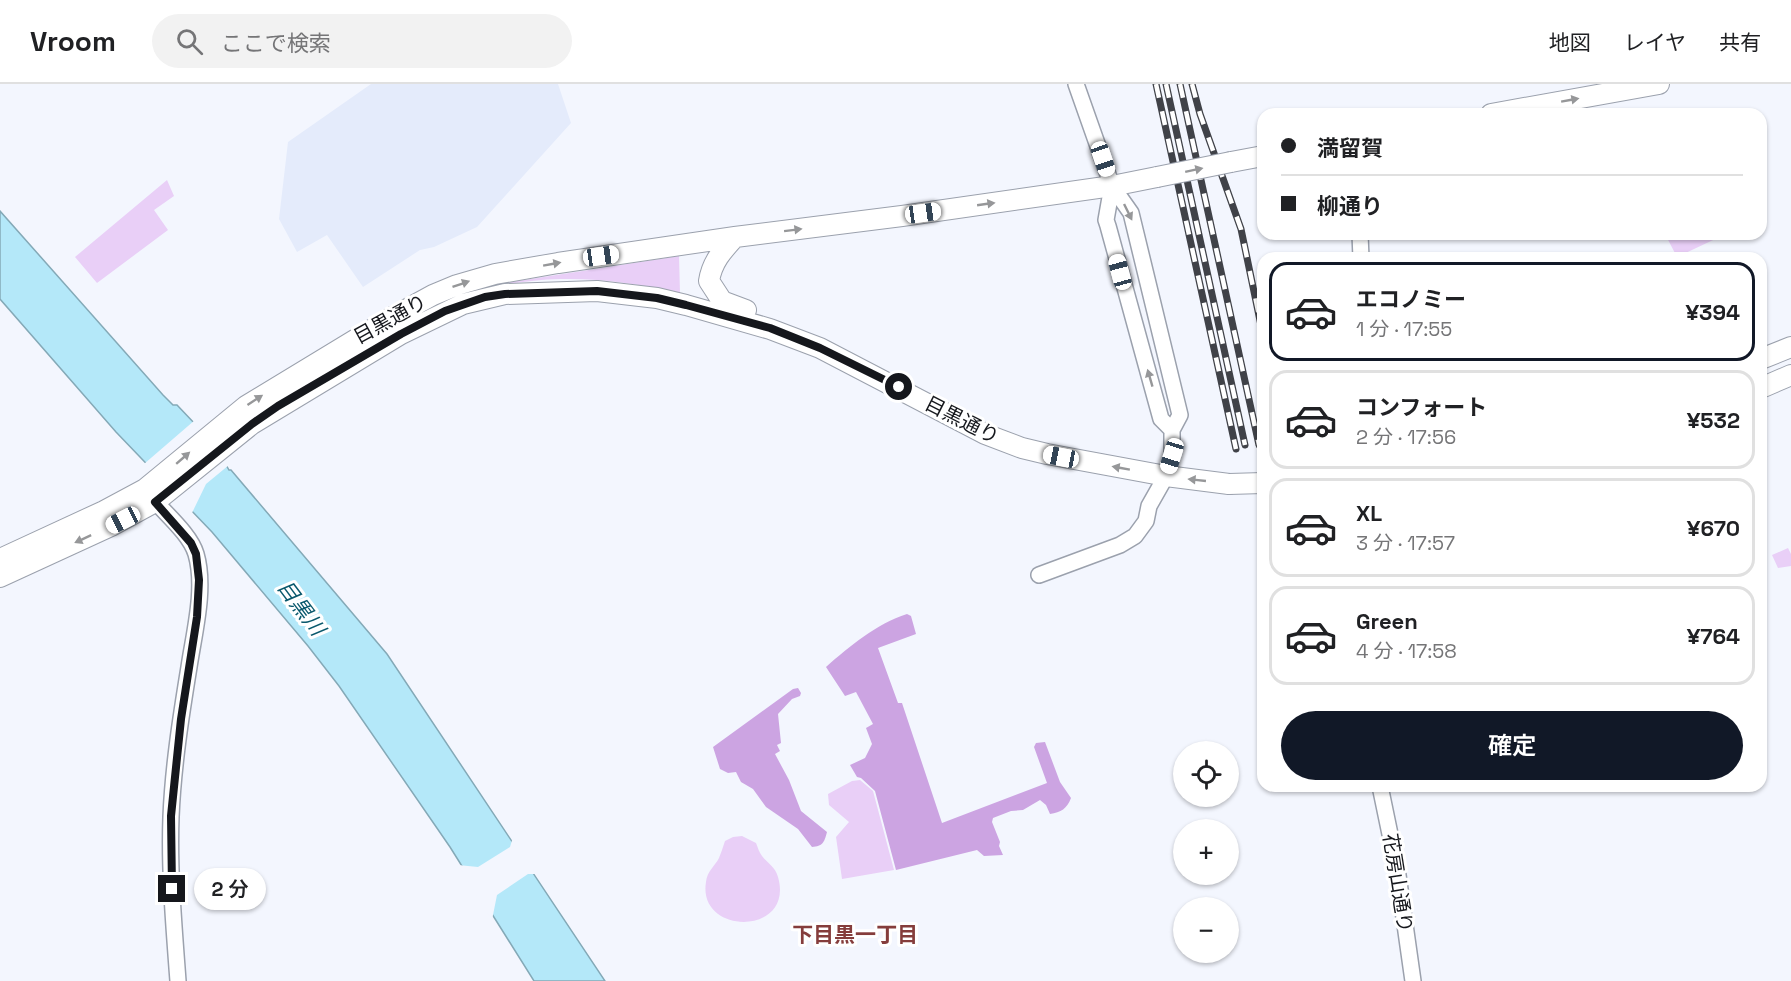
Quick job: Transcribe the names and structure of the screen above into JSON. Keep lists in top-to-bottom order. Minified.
{"streets":{"main road":["目黒通り"],"street":["花房山通り"]},"districts":["下目黒一丁目"],"water":["目黒川"],"page":{"header":"Vroom","search":"ここで検索","nav":["地図","レイヤ","共有"],"banner":["満留賀","柳通り"],"list":[{"name":"エコノミー","note":"1 分 · 17:55","value":"¥394"},{"name":"コンフォート","note":"2 分 · 17:56","value":"¥532"},{"name":"XL","note":"3 分 · 17:57","value":"¥670"},{"name":"Green","note":"4 分 · 17:58","value":"¥764"}],"buttons":"確定","map_buttons":["+","−"],"bubble":"2 分"}}
